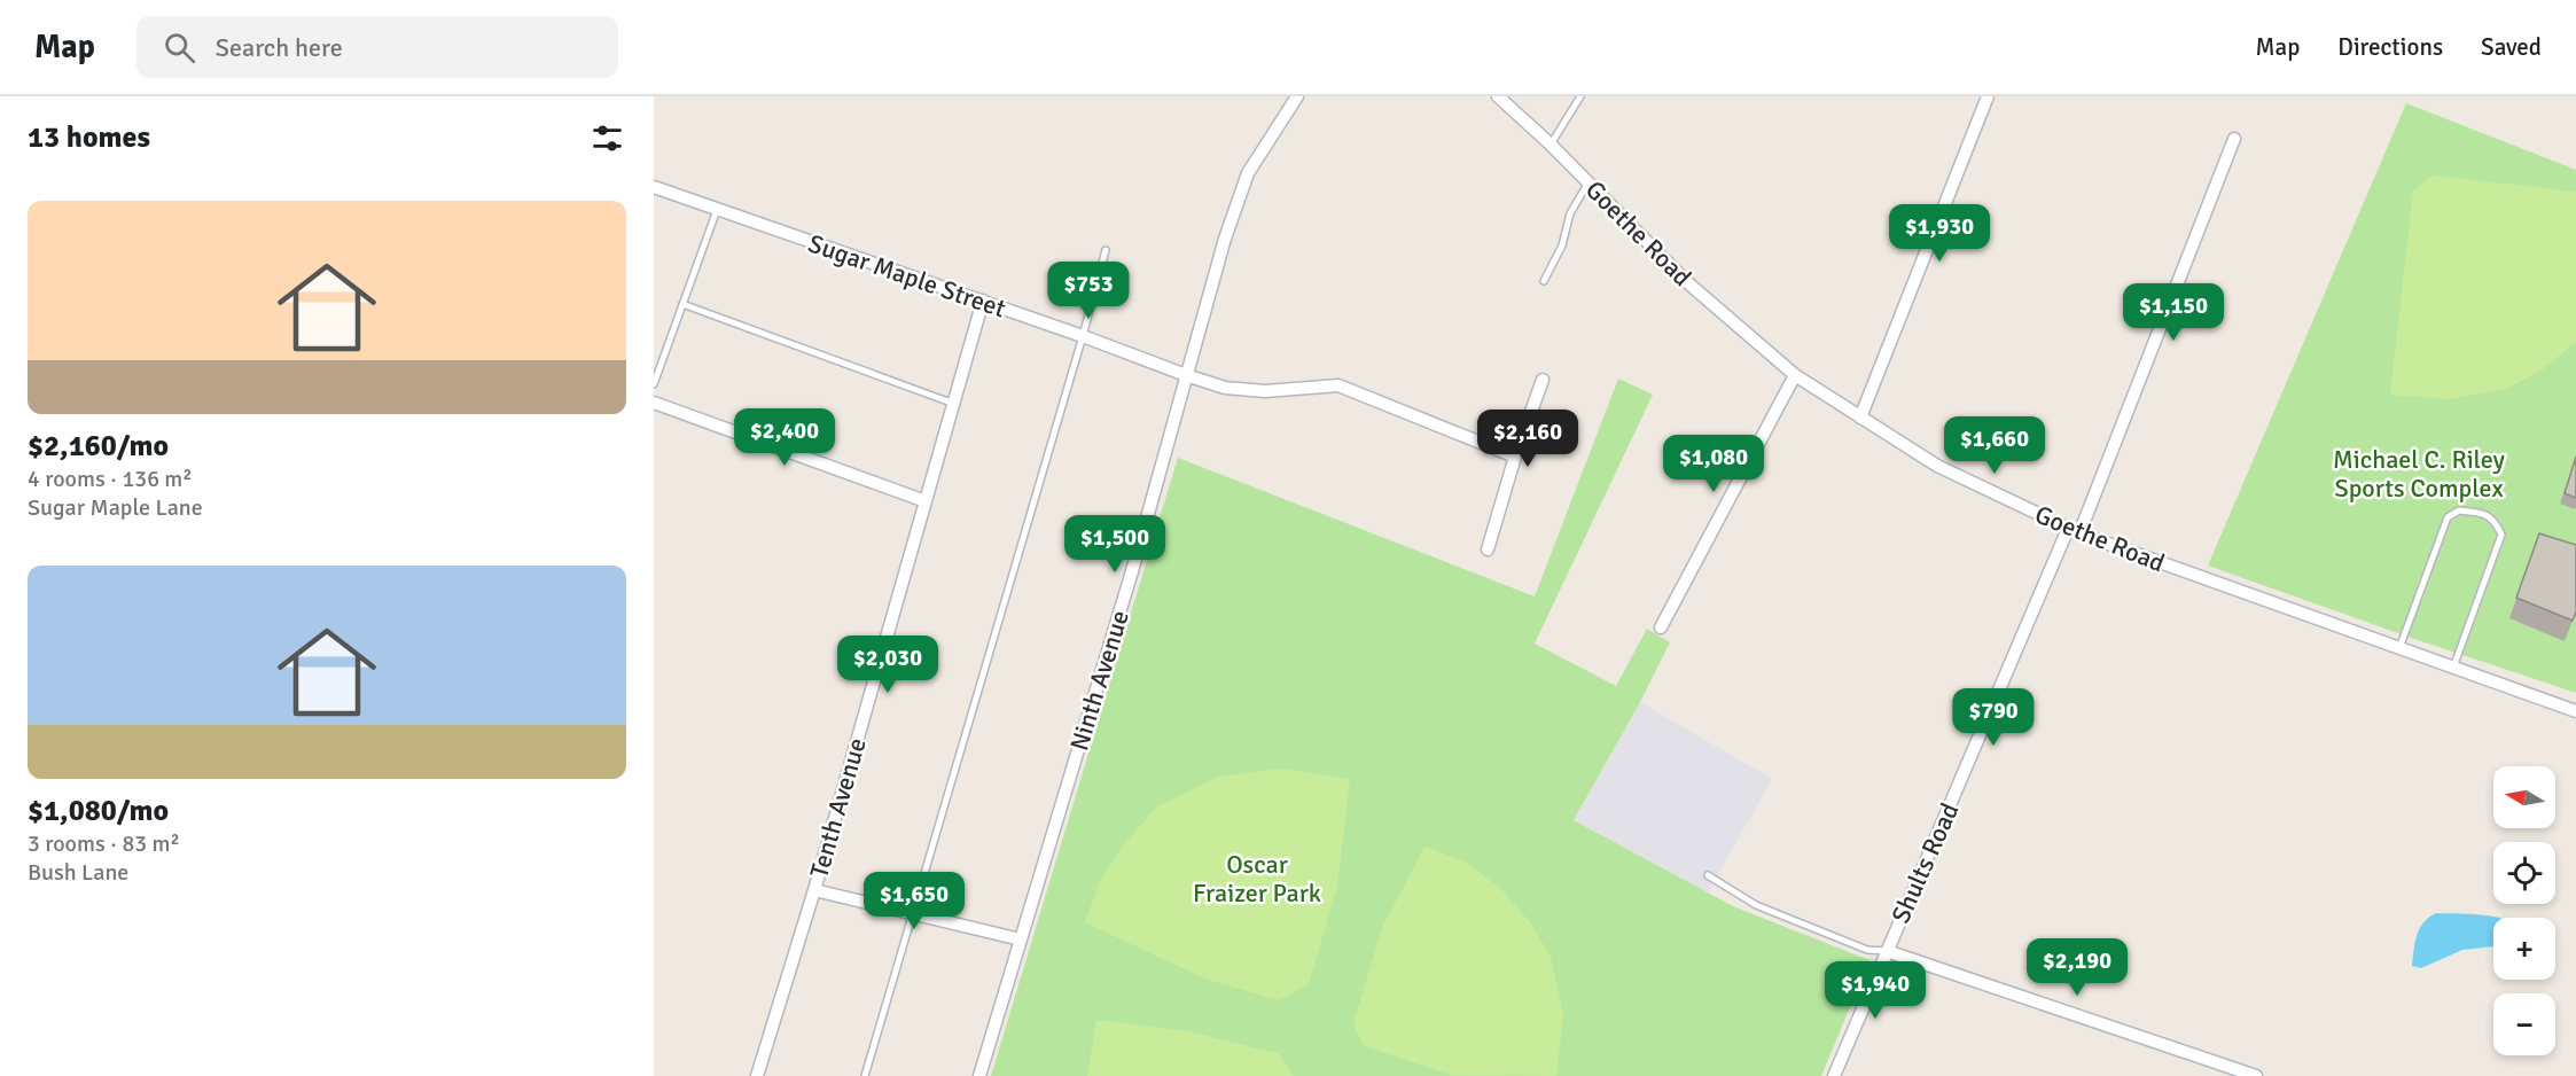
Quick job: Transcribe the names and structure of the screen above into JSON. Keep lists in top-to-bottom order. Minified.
{"streets":{"street":["Goethe Road","Sugar Maple Street","Ninth Avenue","Tenth Avenue","Shults Road"]},"crossings":[["Goethe Road","Shults Road"],["Sugar Maple Street","Ninth Avenue"],["Sugar Maple Street","Tenth Avenue"]],"parks":["Michael C. Riley Sports Complex","Oscar Fraizer Park"],"north":"left","page":{"header":"Map","search":"Search here","nav":["Map","Directions","Saved"],"heading":"13 homes","list":[{"name":"$2,160/mo","note":"4 rooms · 136 m² · Sugar Maple Lane"},{"name":"$1,080/mo","note":"3 rooms · 83 m² · Bush Lane"}],"price":["$1,930","$753","$1,150","$2,400","$2,160","$1,660","$1,080","$1,500","$2,030","$790","$1,650","$2,190","$1,940"],"map_buttons":["+","−"]}}
